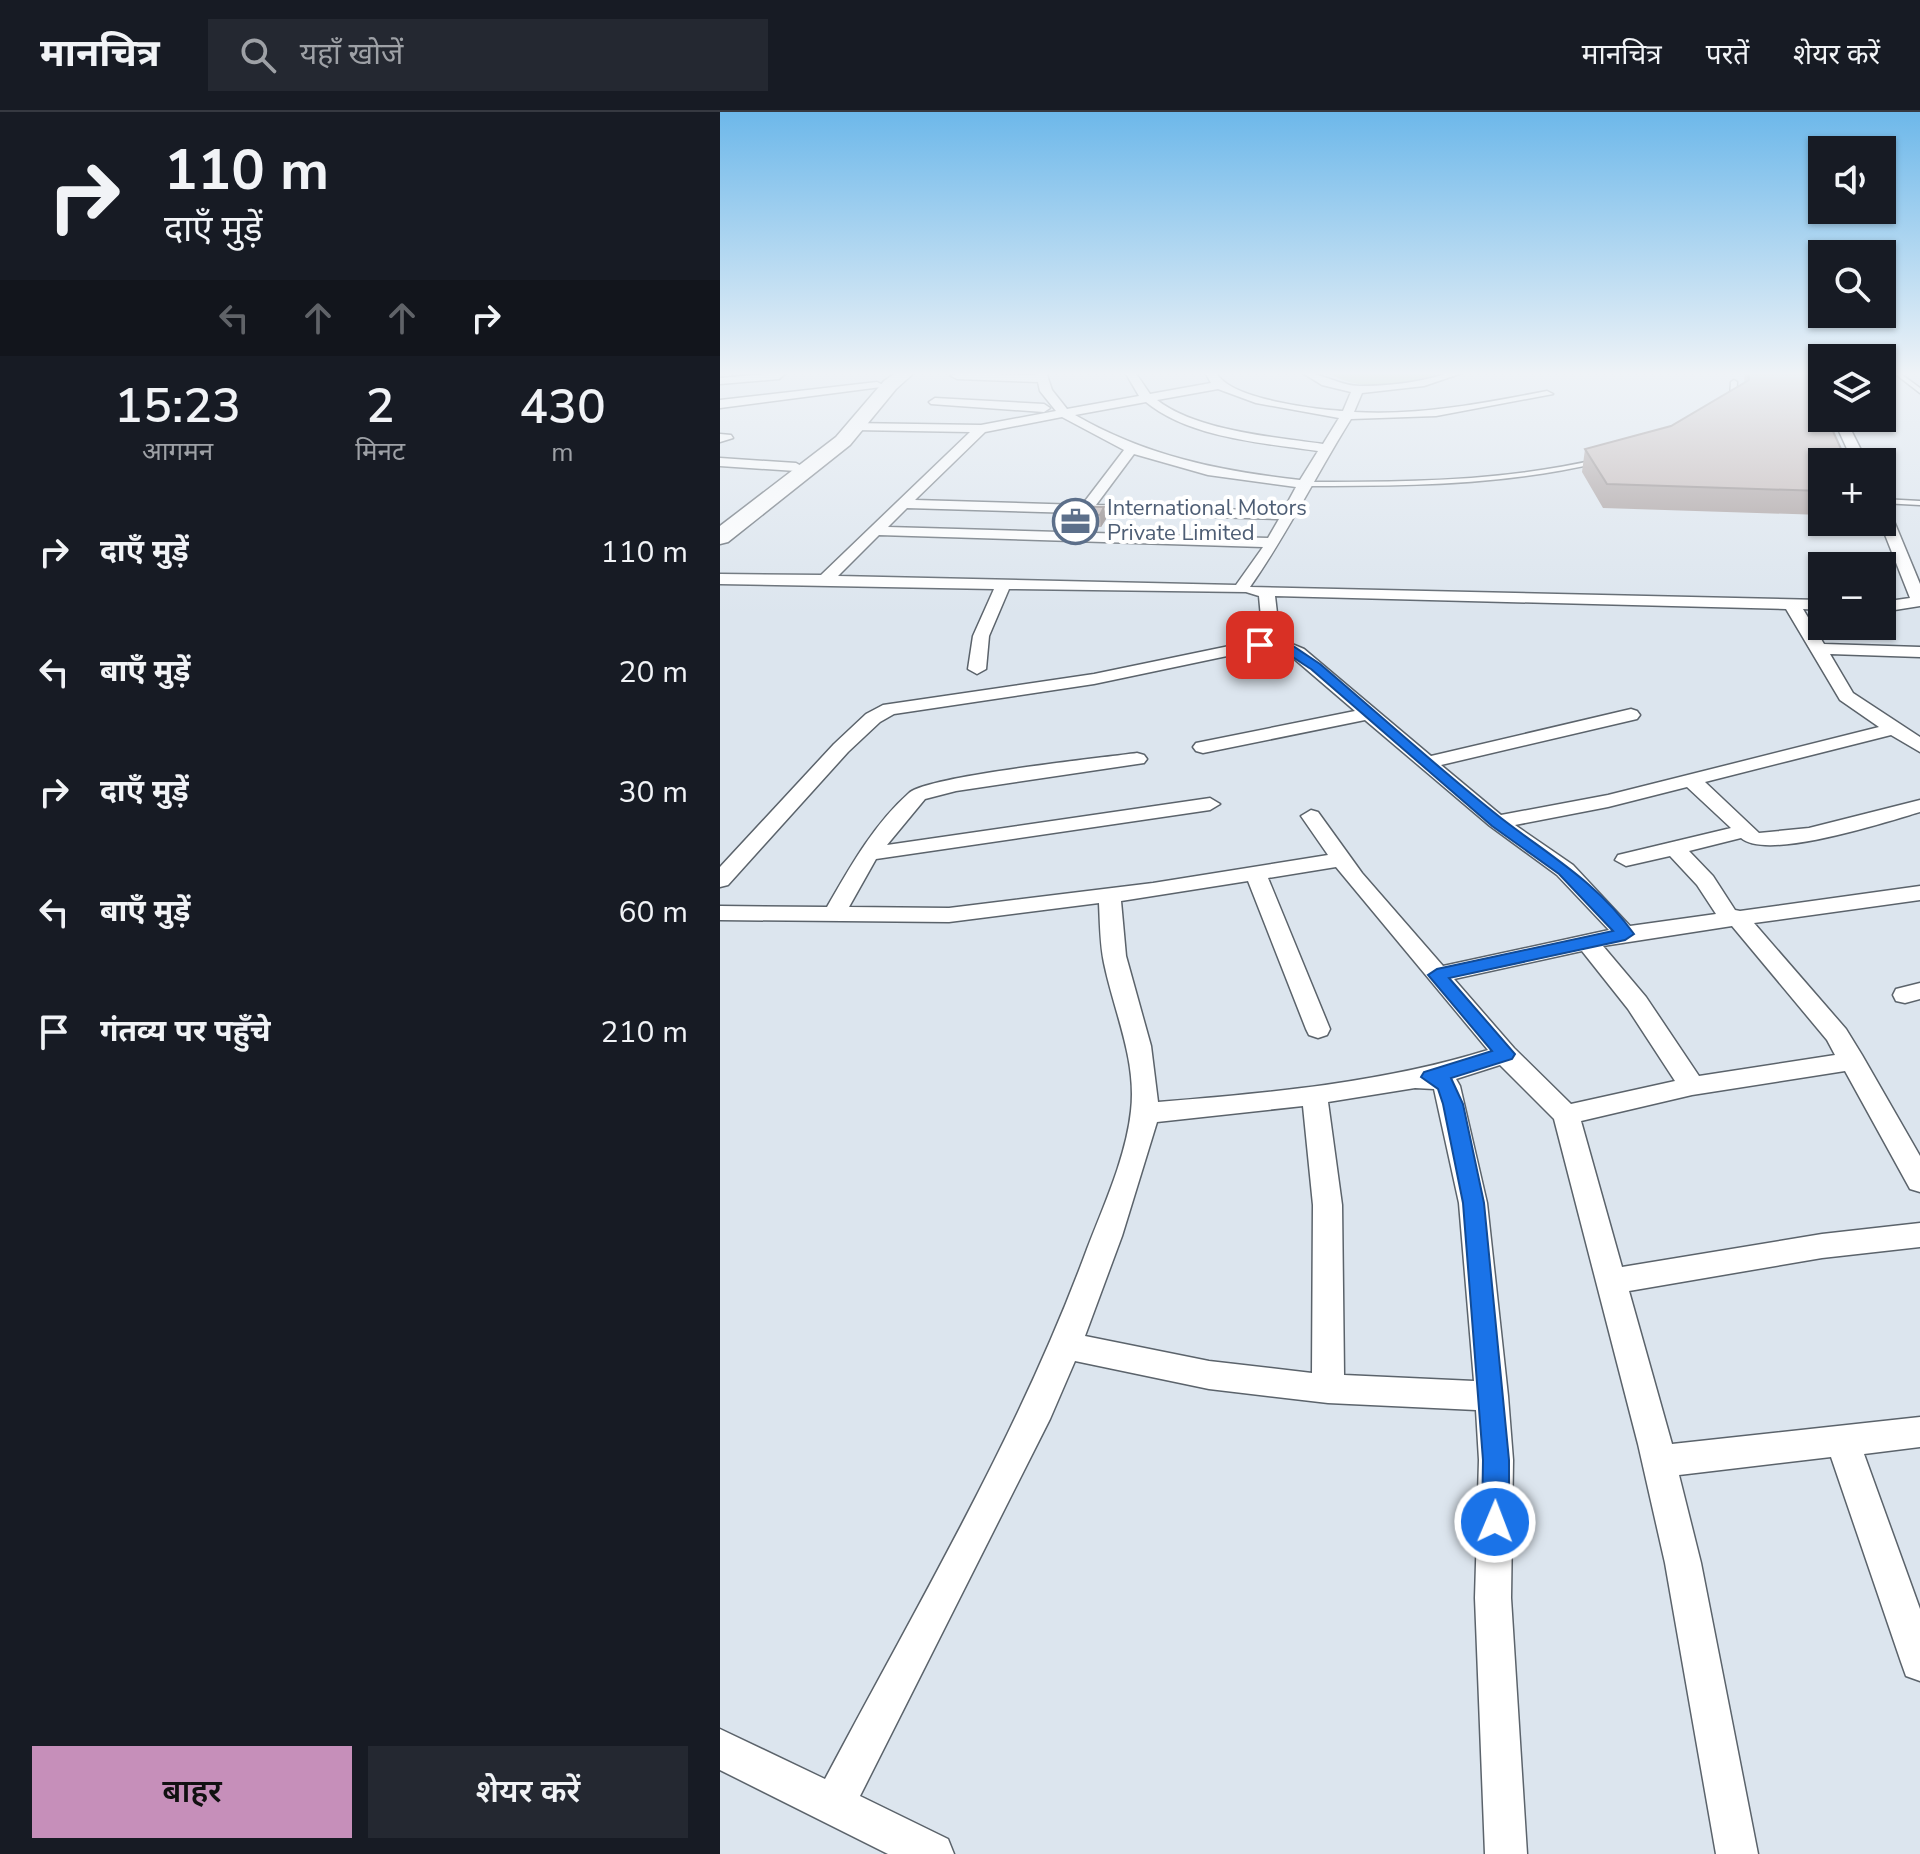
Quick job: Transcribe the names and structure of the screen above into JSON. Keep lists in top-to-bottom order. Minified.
{"places":{"office":["International Motors Private Limited"]},"page":{"header":"मानचित्र","search":"यहाँ खोजें","nav":["मानचित्र","परतें","शेयर करें"],"turn":["110 m","दाएँ मुड़ें"],"map_buttons":["+","−"],"eta":["15:23","आगमन","2","मिनट","430","m"],"list":[{"name":"दाएँ मुड़ें","value":"110 m"},{"name":"बाएँ मुड़ें","value":"20 m"},{"name":"दाएँ मुड़ें","value":"30 m"},{"name":"बाएँ मुड़ें","value":"60 m"},{"name":"गंतव्य पर पहुँचे","value":"210 m"}],"buttons":["बाहर","शेयर करें"]}}
